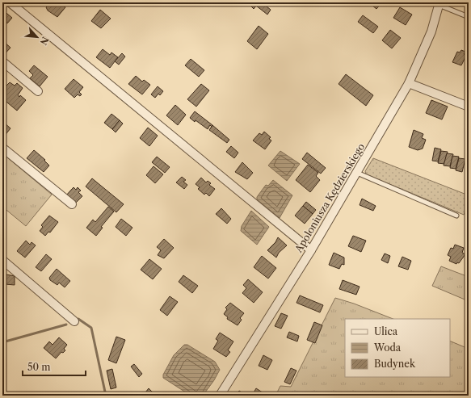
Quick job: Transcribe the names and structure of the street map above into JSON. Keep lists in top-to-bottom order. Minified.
{"streets":{"street":["Apoloniusza Kędzierskiego"]},"legend":["Ulica","Woda","Budynek"],"scale_bar":"50 m","north":"bottom right"}
